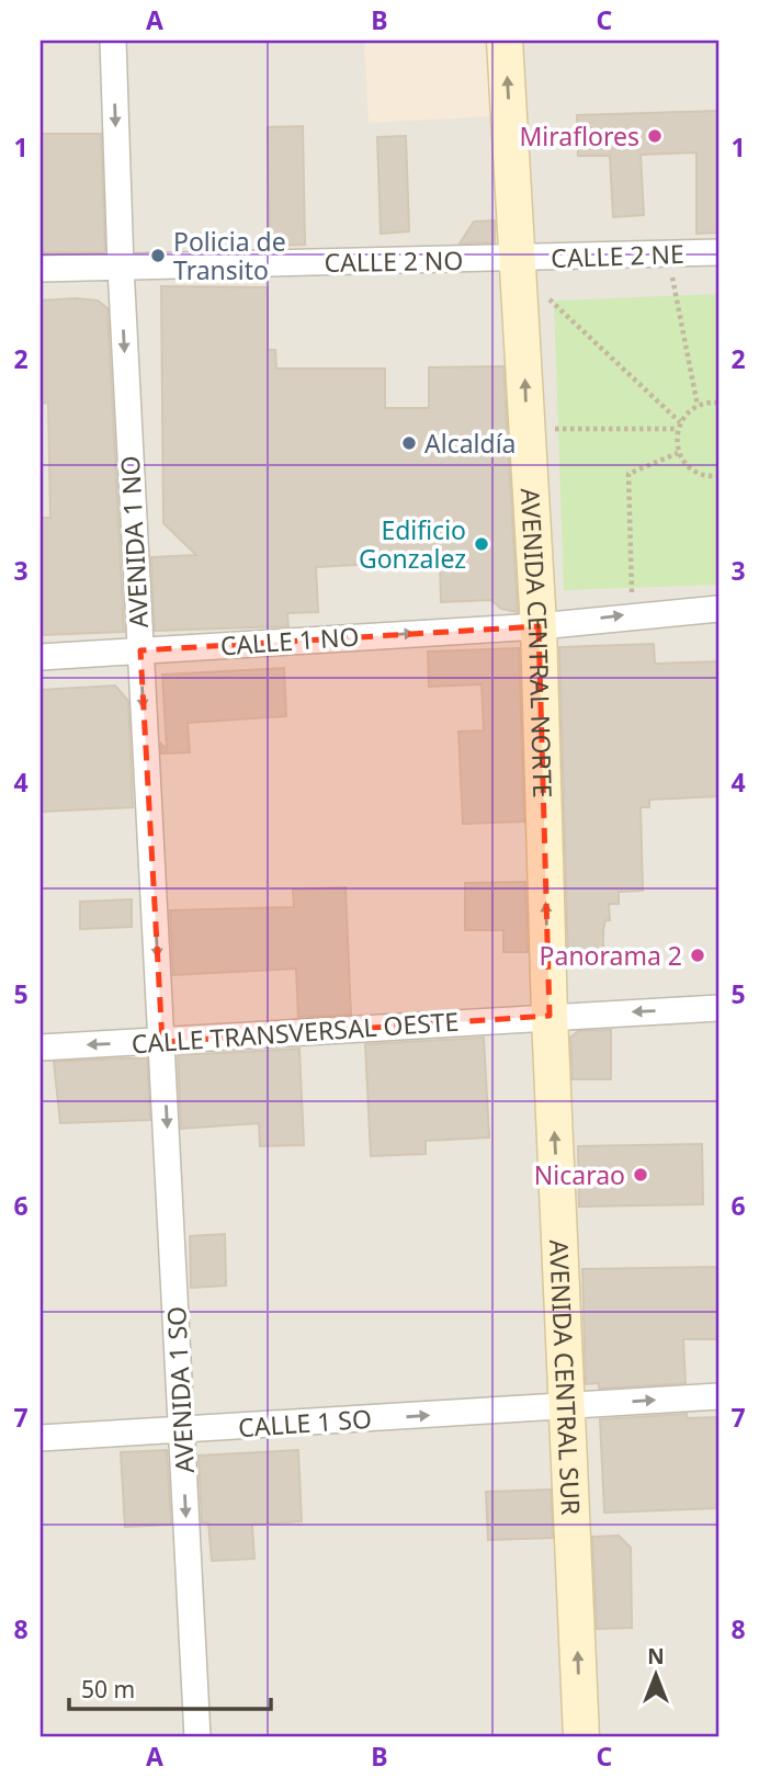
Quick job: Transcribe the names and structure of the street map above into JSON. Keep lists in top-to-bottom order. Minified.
{"streets":{"street":["CALLE 2 NE","CALLE 2 NO","AVENIDA 1 NO","CALLE 1 NO","AVENIDA CENTRAL NORTE","CALLE TRANSVERSAL OESTE","AVENIDA CENTRAL SUR","AVENIDA 1 SO","CALLE 1 SO"]},"crossings":[["CALLE 2 NE","CALLE 2 NO"],["CALLE 2 NE","AVENIDA CENTRAL NORTE"],["CALLE 2 NO","AVENIDA 1 NO"],["CALLE 2 NO","AVENIDA CENTRAL NORTE"],["AVENIDA 1 NO","CALLE 1 NO"],["AVENIDA 1 NO","CALLE TRANSVERSAL OESTE"],["AVENIDA 1 NO","AVENIDA 1 SO"],["CALLE 1 NO","AVENIDA CENTRAL NORTE"],["AVENIDA CENTRAL NORTE","CALLE TRANSVERSAL OESTE"],["AVENIDA CENTRAL NORTE","AVENIDA CENTRAL SUR"],["CALLE TRANSVERSAL OESTE","AVENIDA CENTRAL SUR"],["CALLE TRANSVERSAL OESTE","AVENIDA 1 SO"],["AVENIDA CENTRAL SUR","CALLE 1 SO"],["AVENIDA 1 SO","CALLE 1 SO"]],"one_way":["AVENIDA 1 NO","CALLE 1 NO","AVENIDA CENTRAL NORTE","CALLE TRANSVERSAL OESTE","AVENIDA CENTRAL SUR","AVENIDA 1 SO","CALLE 1 SO"],"places":["Miraflores","Policia de Transito","Alcaldía","Edificio Gonzalez","Panorama 2","Nicarao"],"scale_bar":"50 m","north":"top","grid":{"columns":["A","B","C"],"rows":["1","2","3","4","5","6","7","8"]}}
